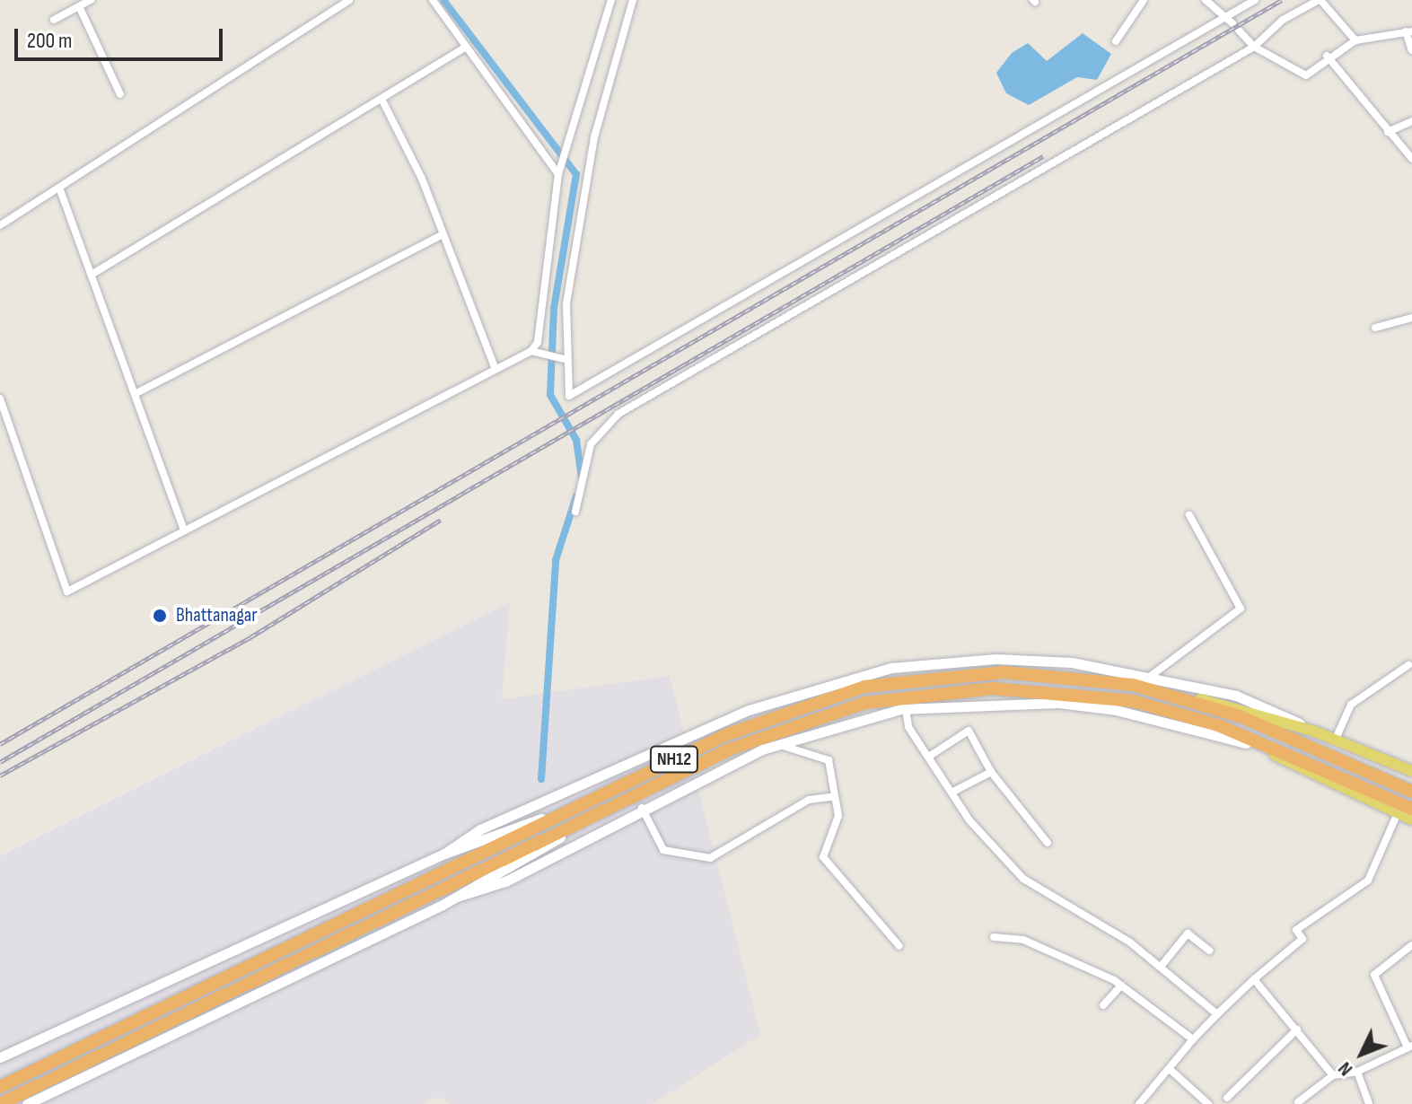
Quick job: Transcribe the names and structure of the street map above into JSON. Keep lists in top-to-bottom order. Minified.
{"streets":{"highway":["NH12"]},"places":["Bhattanagar"],"scale_bar":"200 m","north":"bottom left"}
